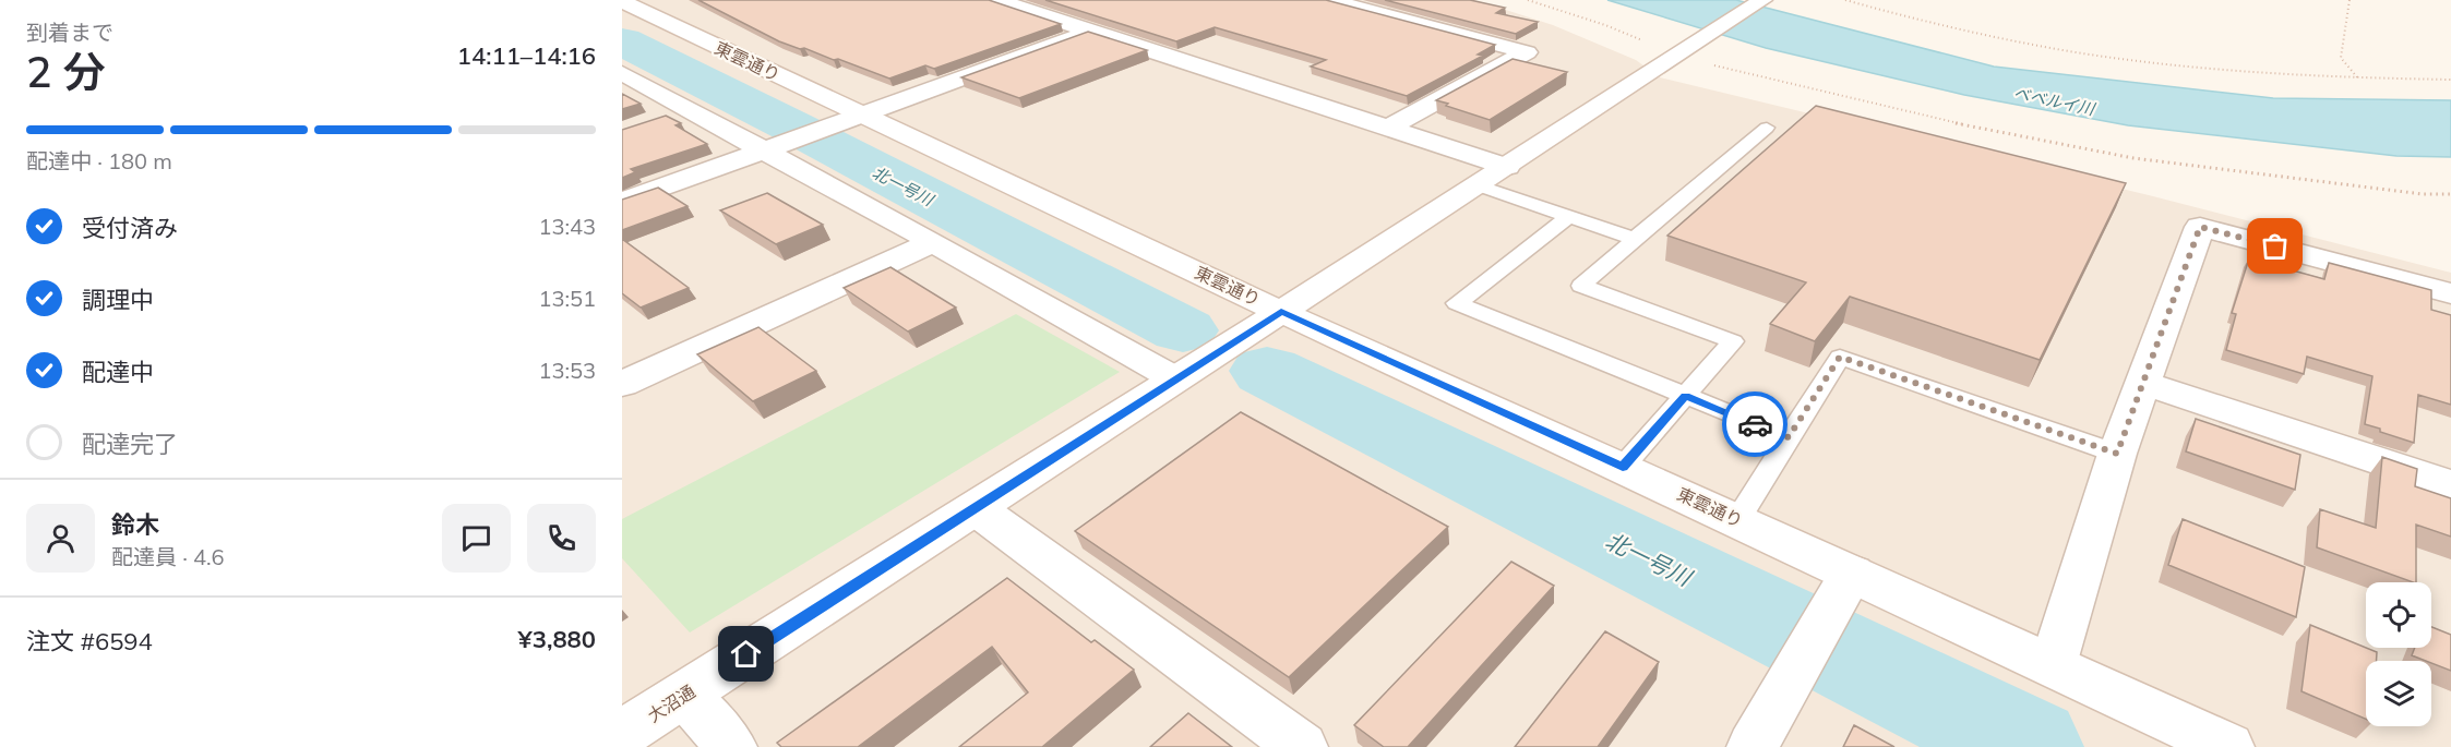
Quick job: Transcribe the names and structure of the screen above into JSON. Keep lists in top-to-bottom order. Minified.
{"streets":{"street":["東雲通り","大沼通"]},"crossings":[["東雲通り","大沼通"]],"water":["ベベルイ川","北一号川"],"page":{"heading":["2 分","到着まで","14:11–14:16"],"panel":["鈴木","配達員 · 4.6","注文 #6594","¥3,880"],"bar":"配達中 · 180 m","list":[["受付済み","13:43"],["調理中","13:51"],["配達中","13:53"],"配達完了"]}}
